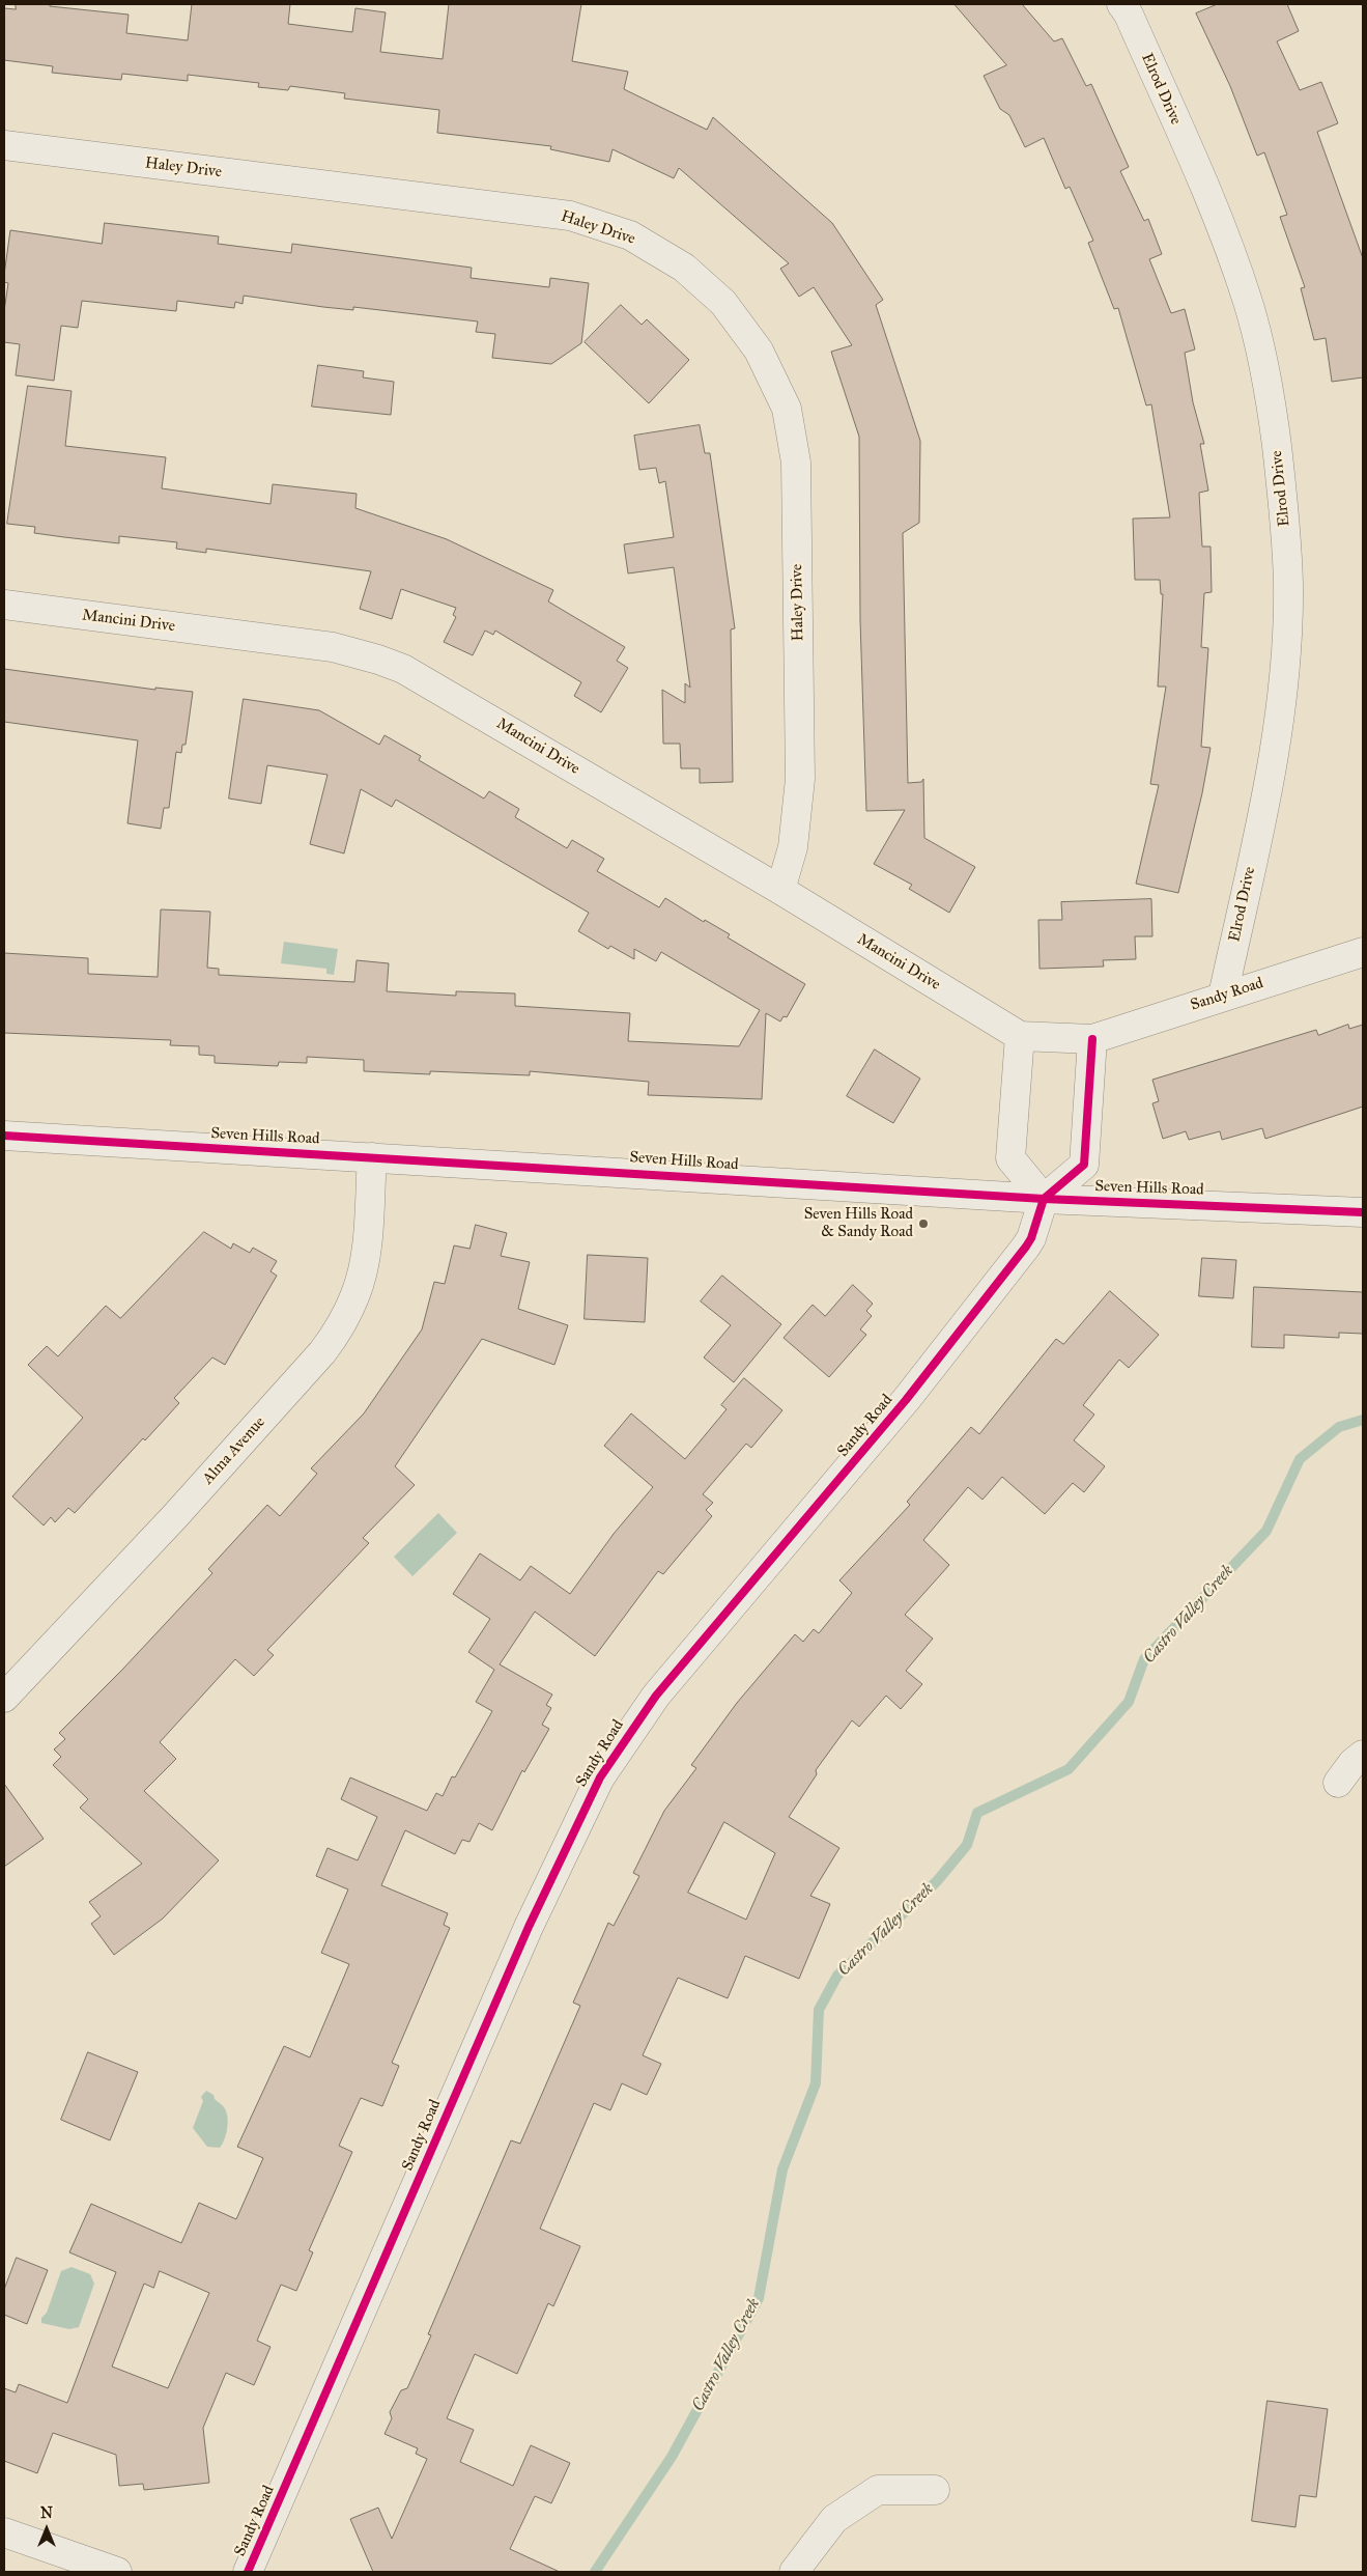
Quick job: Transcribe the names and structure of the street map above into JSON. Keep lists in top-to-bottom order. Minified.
{"streets":{"street":["Elrod Drive","Haley Drive","Mancini Drive","Sandy Road","Seven Hills Road","Alma Avenue"]},"crossings":[["Elrod Drive","Sandy Road"],["Haley Drive","Mancini Drive"],["Mancini Drive","Sandy Road"],["Sandy Road","Seven Hills Road"],["Seven Hills Road","Alma Avenue"]],"water":["Castro Valley Creek"],"places":["Seven Hills Road & Sandy Road"],"north":"top"}
